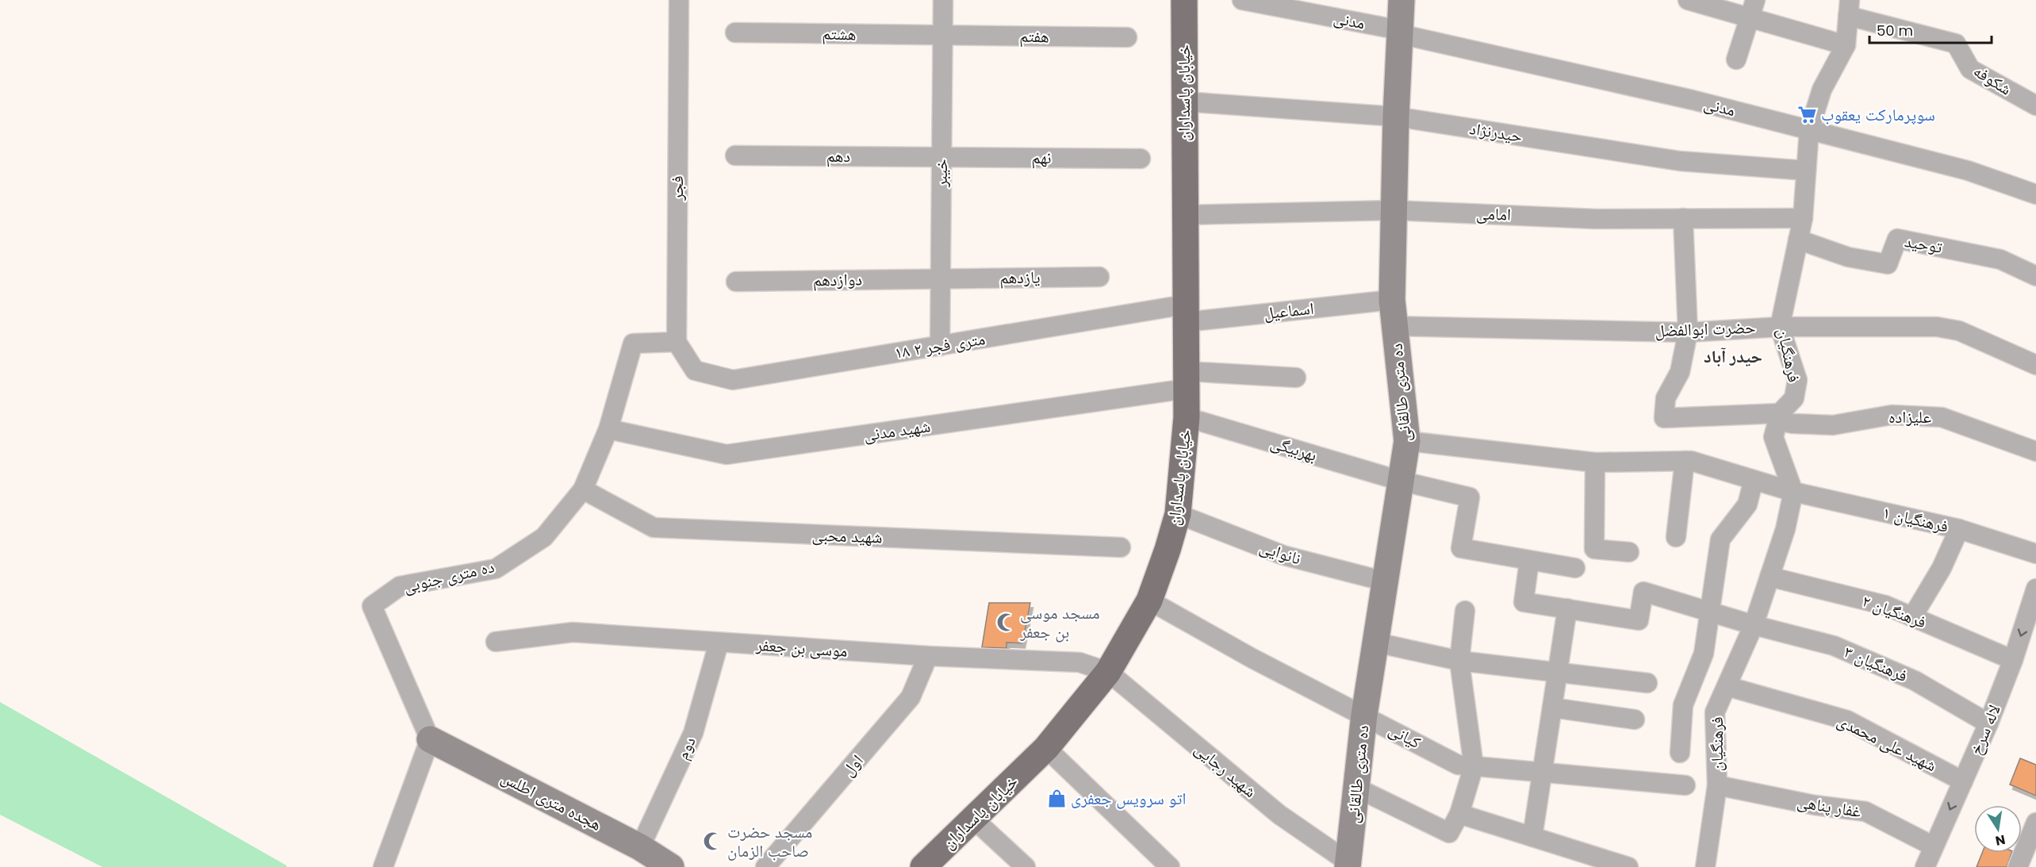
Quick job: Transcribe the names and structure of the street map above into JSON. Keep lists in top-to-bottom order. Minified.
{"streets":{"main road":["خیابان پاسداران"],"street":["مدنی","هشتم","هفتم","شکوفه","حیدرنژاد","دهم","نهم","خیبر","فجر","امامی","توحید","یازدهم","دوازدهم","اسماعیل","حضرت ابوالفضل","۱۸ متری فجر ۲","فرهنگیان","ده متری طالقانی","علیزاده","شهید مدنی","بهربیگی","فرهنگیان ۱","شهید محبی","نانوایی","ده متری جنوبی","فرهنگیان ۲","موسی بن جعفر","فرهنگیان ۳","لاله سرخ","کیانی","شهید علی محمدی","دوم","اول","شهید رجایی","هجده متری اطلس","غفار پناهی"]},"crossings":[["مدنی","فرهنگیان"],["مدنی","ده متری طالقانی"],["هشتم","هفتم"],["هشتم","خیبر"],["هفتم","خیبر"],["شکوفه","فرهنگیان"],["خیابان پاسداران","حیدرنژاد"],["خیابان پاسداران","امامی"],["خیابان پاسداران","اسماعیل"],["خیابان پاسداران","۱۸ متری فجر ۲"],["خیابان پاسداران","شهید مدنی"],["خیابان پاسداران","بهربیگی"],["خیابان پاسداران","نانوایی"],["خیابان پاسداران","موسی بن جعفر"],["خیابان پاسداران","کیانی"],["خیابان پاسداران","شهید رجایی"],["حیدرنژاد","فرهنگیان"],["حیدرنژاد","ده متری طالقانی"],["دهم","نهم"],["دهم","خیبر"],["نهم","خیبر"],["خیبر","یازدهم"],["خیبر","دوازدهم"],["خیبر","۱۸ متری فجر ۲"],["فجر","۱۸ متری فجر ۲"],["فجر","ده متری جنوبی"],["امامی","فرهنگیان"],["امامی","ده متری طالقانی"],["توحید","فرهنگیان"],["یازدهم","دوازدهم"],["اسماعیل","۱۸ متری فجر ۲"],["اسماعیل","ده متری طالقانی"],["حضرت ابوالفضل","فرهنگیان"],["حضرت ابوالفضل","ده متری طالقانی"],["حضرت ابوالفضل","علیزاده"],["۱۸ متری فجر ۲","ده متری جنوبی"],["فرهنگیان","علیزاده"],["فرهنگیان","فرهنگیان ۱"],["فرهنگیان","فرهنگیان ۲"],["فرهنگیان","فرهنگیان ۳"],["فرهنگیان","شهید علی محمدی"],["فرهنگیان","غفار پناهی"],["ده متری طالقانی","بهربیگی"],["ده متری طالقانی","فرهنگیان ۱"],["ده متری طالقانی","نانوایی"],["ده متری طالقانی","کیانی"],["ده متری طالقانی","شهید رجایی"],["شهید مدنی","ده متری جنوبی"],["شهید محبی","ده متری جنوبی"],["ده متری جنوبی","هجده متری اطلس"],["فرهنگیان ۲","لاله سرخ"],["موسی بن جعفر","دوم"],["موسی بن جعفر","اول"],["موسی بن جعفر","شهید رجایی"],["فرهنگیان ۳","لاله سرخ"],["لاله سرخ","شهید علی محمدی"],["لاله سرخ","غفار پناهی"],["دوم","هجده متری اطلس"]],"districts":["حیدر آباد"],"places":{"supermarket":["سوپرمارکت یعقوب"],"mosque":["مسجد موسی بن جعفر","مسجد حضرت صاحب الزمان"],"shop":["اتو سرویس جعفری"]},"scale_bar":"50 m","north":"bottom"}
